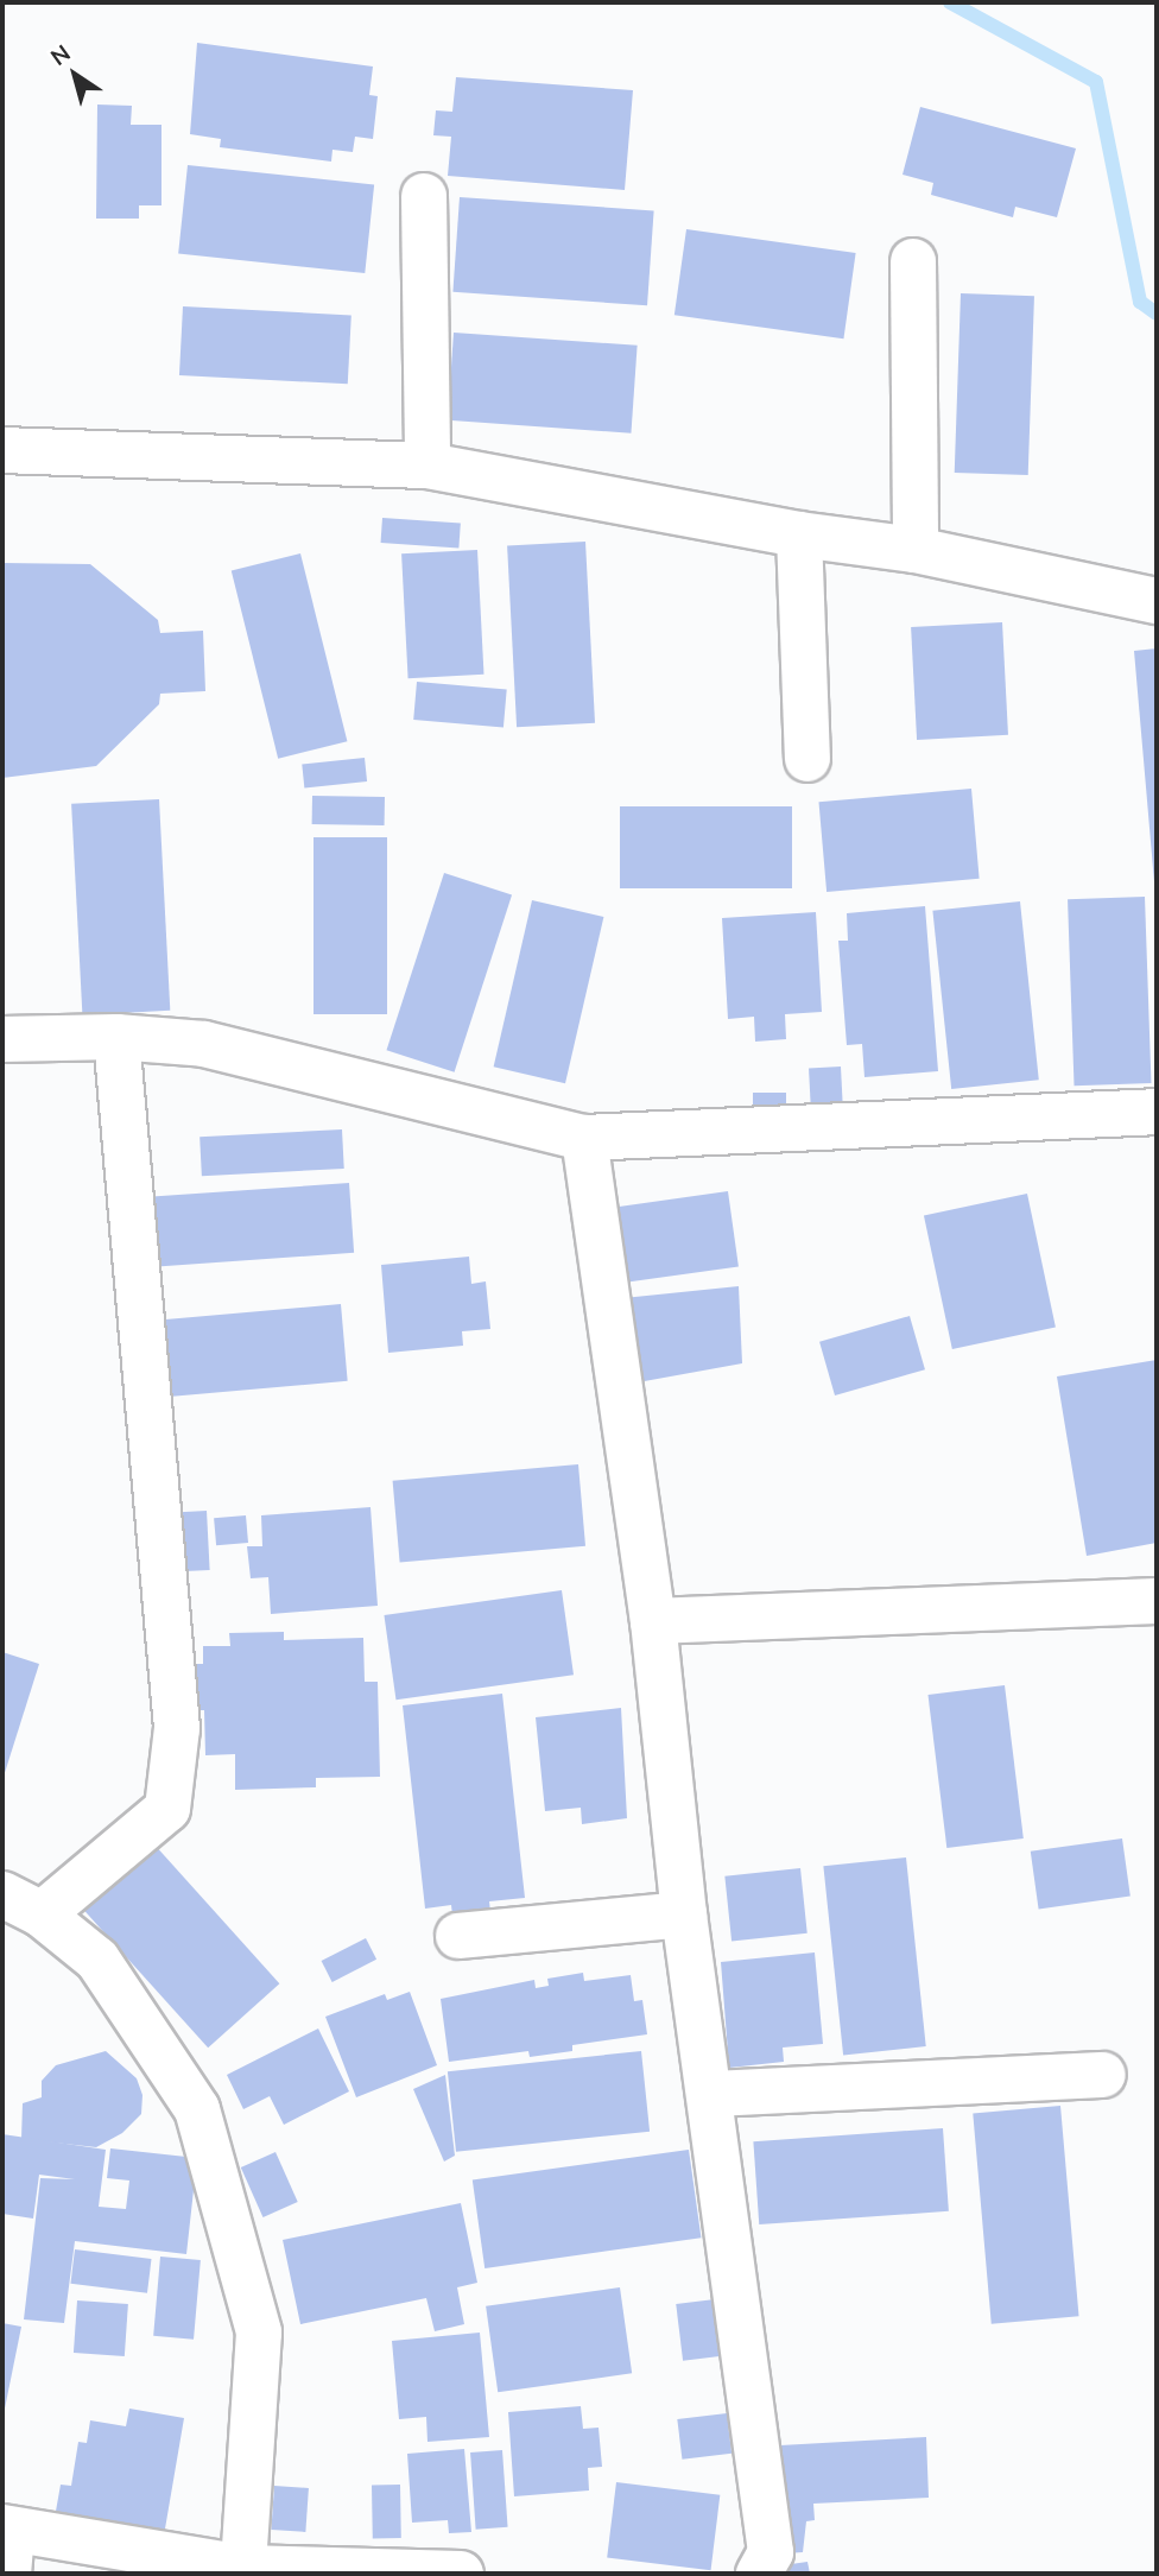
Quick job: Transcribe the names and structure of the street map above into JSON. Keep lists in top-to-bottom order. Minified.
{"north":"top left"}
